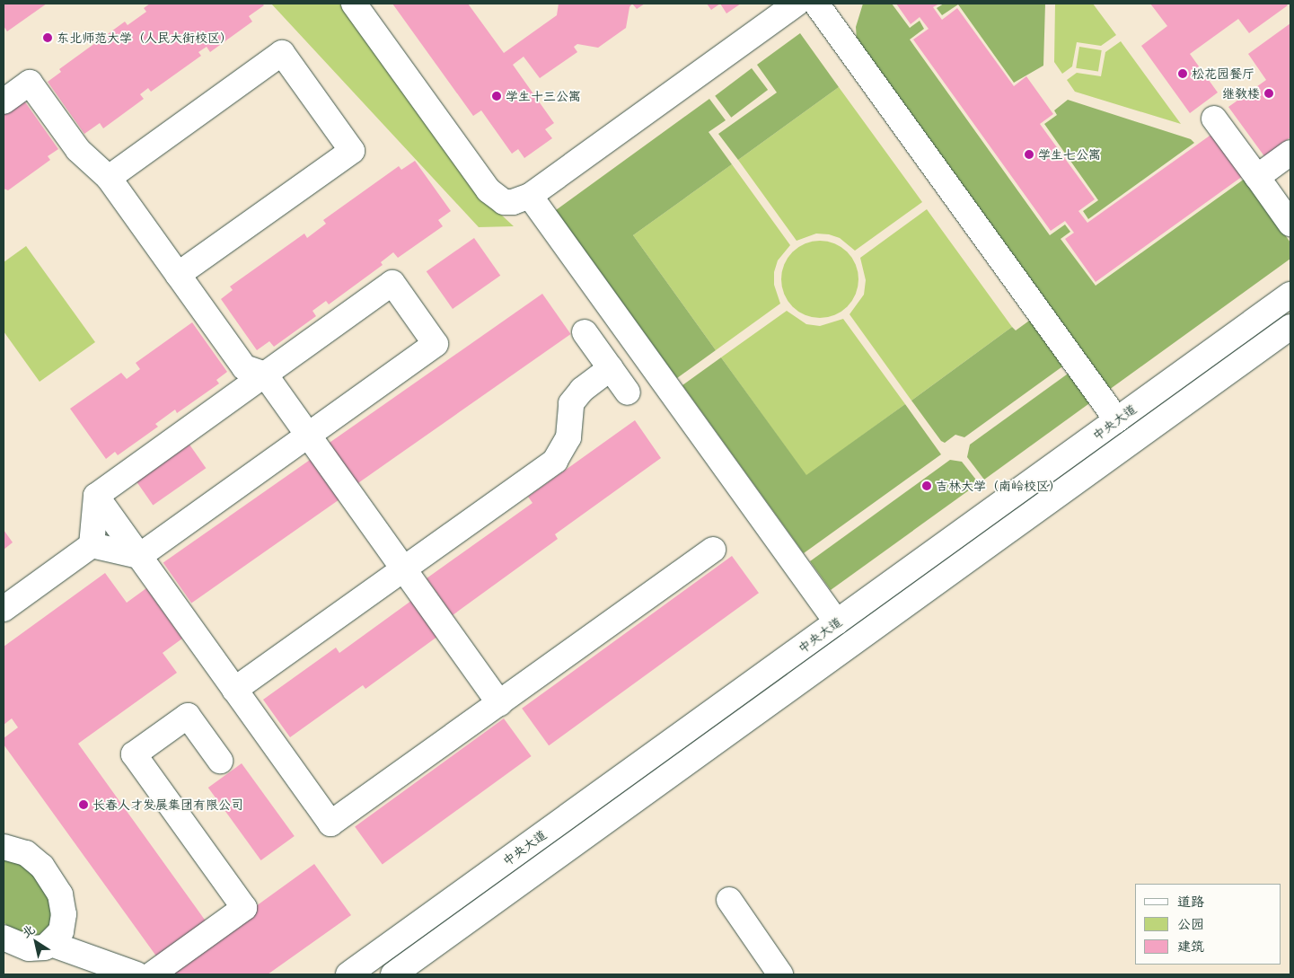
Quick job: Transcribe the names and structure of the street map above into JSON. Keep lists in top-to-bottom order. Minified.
{"streets":{"lane":["中央大道"]},"places":["东北师范大学（人民大街校区）","松花园餐厅","继教楼","学生十三公寓","学生七公寓","吉林大学（南岭校区）","长春人才发展集团有限公司"],"legend":["道路","公园","建筑"],"north":"top left"}
